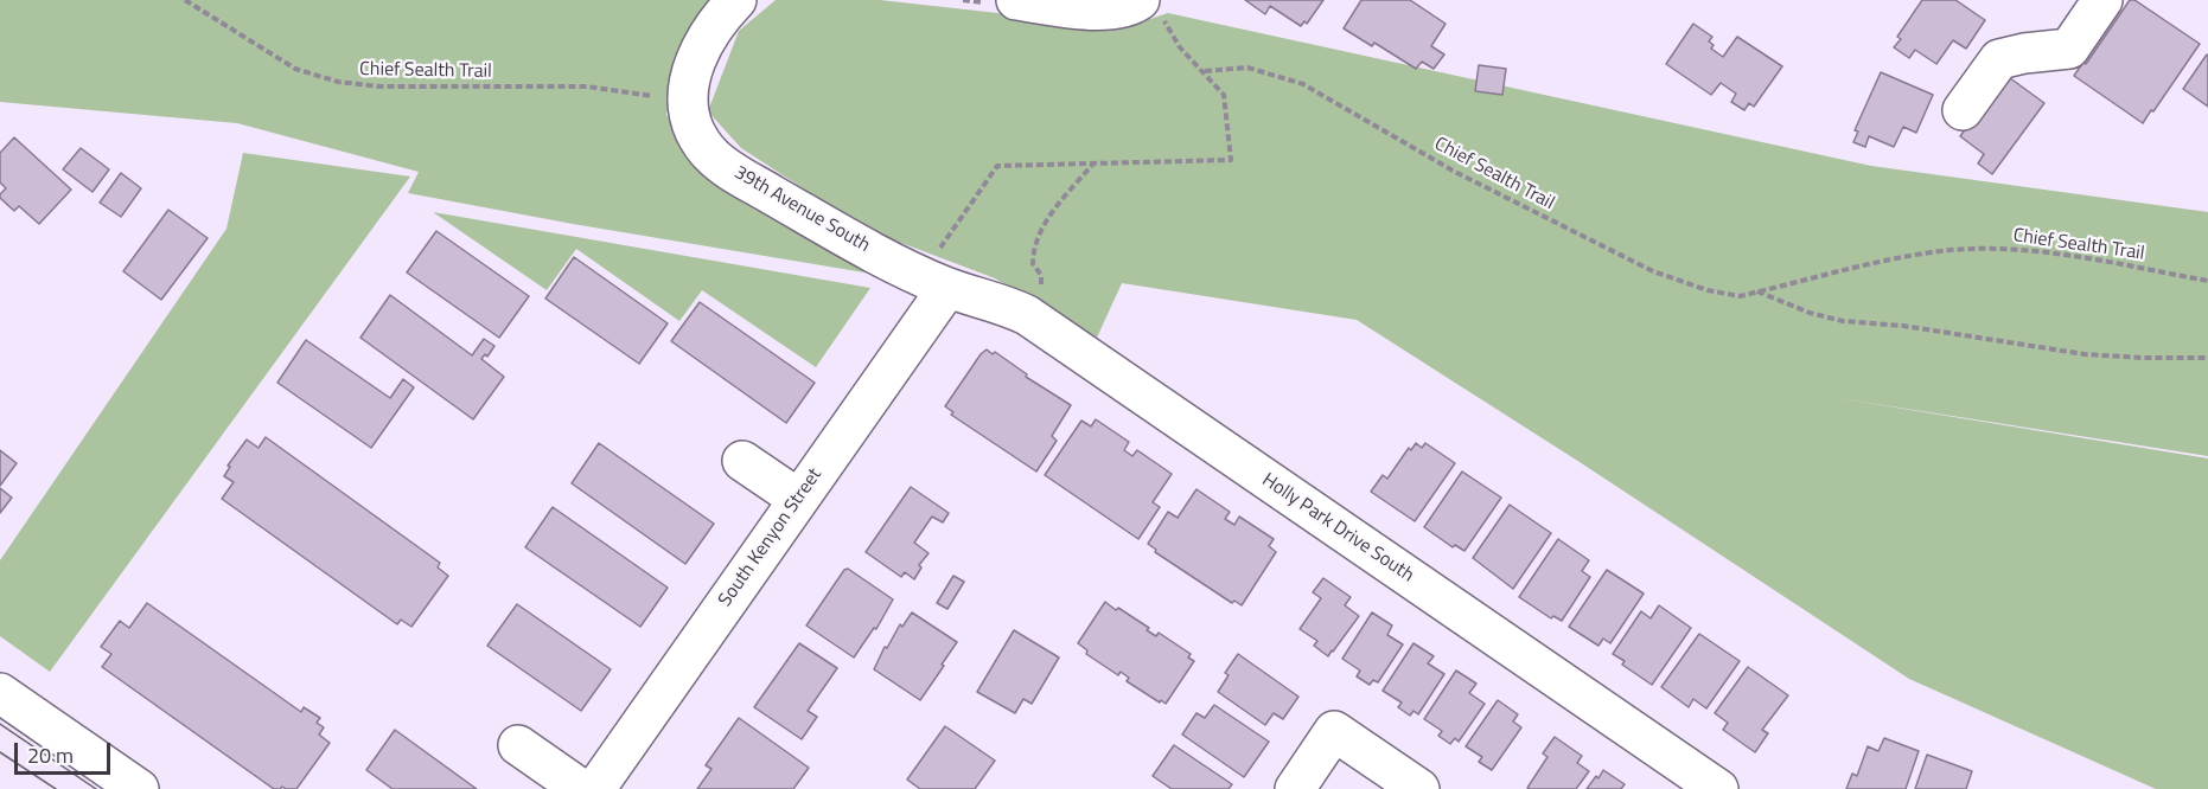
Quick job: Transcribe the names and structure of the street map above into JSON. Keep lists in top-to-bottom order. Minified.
{"streets":{"street":["39th Avenue South","Holly Park Drive South","South Kenyon Street"],"path":["Chief Sealth Trail"]},"crossings":[["Chief Sealth Trail","39th Avenue South"],["39th Avenue South","Holly Park Drive South"],["39th Avenue South","South Kenyon Street"],["Holly Park Drive South","South Kenyon Street"]],"scale_bar":"20 m"}
